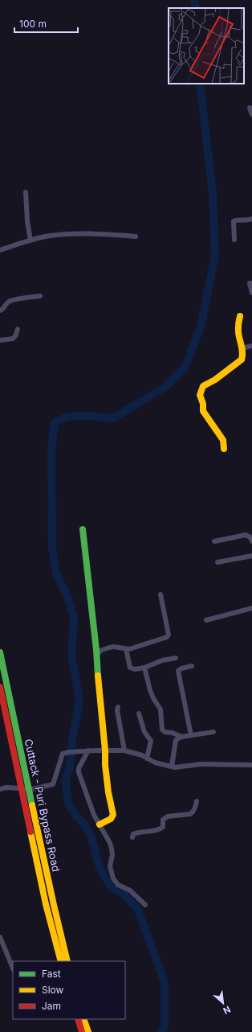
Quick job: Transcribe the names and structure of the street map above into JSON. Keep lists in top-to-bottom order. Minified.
{"streets":{"main road":["Cuttack - Puri Bypass Road"]},"legend":["Fast","Slow","Jam"],"scale_bar":"100 m","north":"bottom right"}
